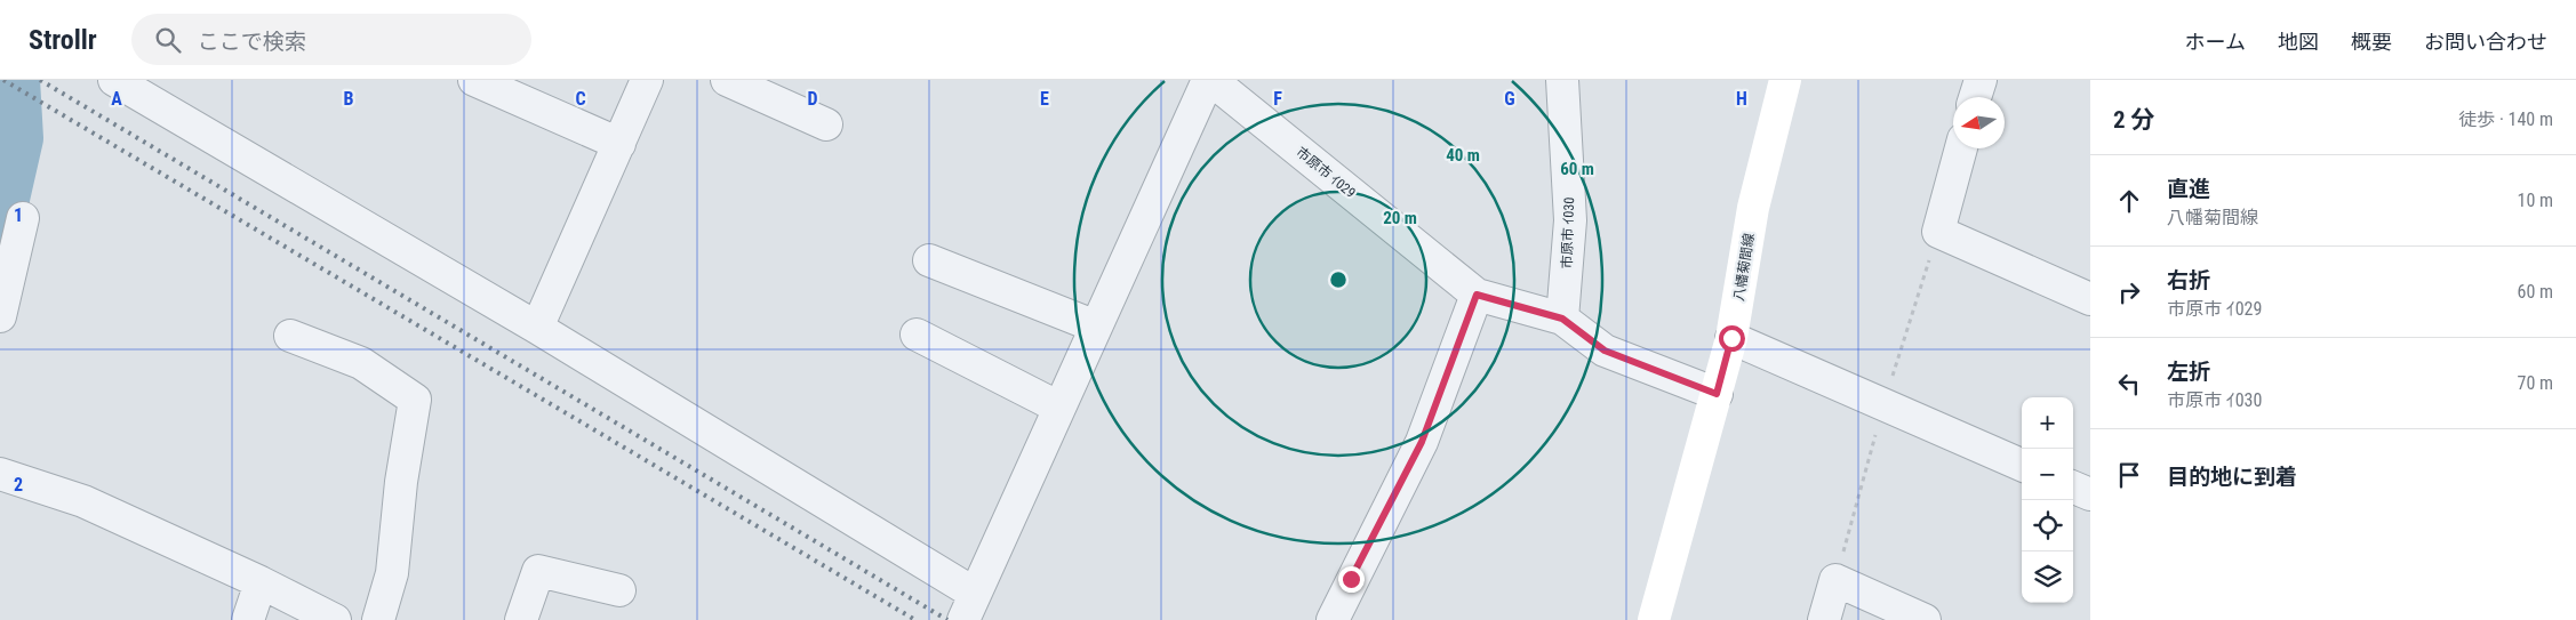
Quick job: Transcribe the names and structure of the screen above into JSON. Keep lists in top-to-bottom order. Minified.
{"streets":{"main road":["八幡菊間線"],"street":["市原市 ｲ029","市原市 ｲ030"]},"crossings":[["市原市 ｲ029","市原市 ｲ030"],["市原市 ｲ029","八幡菊間線"]],"north":"left","page":{"header":"Strollr","search":"ここで検索","nav":["ホーム","地図","概要","お問い合わせ"],"heading":["2 分","徒歩 · 140 m"],"list":[["直進","八幡菊間線","10 m"],["右折","市原市 ｲ029","60 m"],["左折","市原市 ｲ030","70 m"],"目的地に到着"],"map_buttons":["+","−"]},"grid":{"columns":["A","B","C","D","E","F","G","H"],"rows":["1","2"]},"rings":["40 m","60 m","20 m"]}
